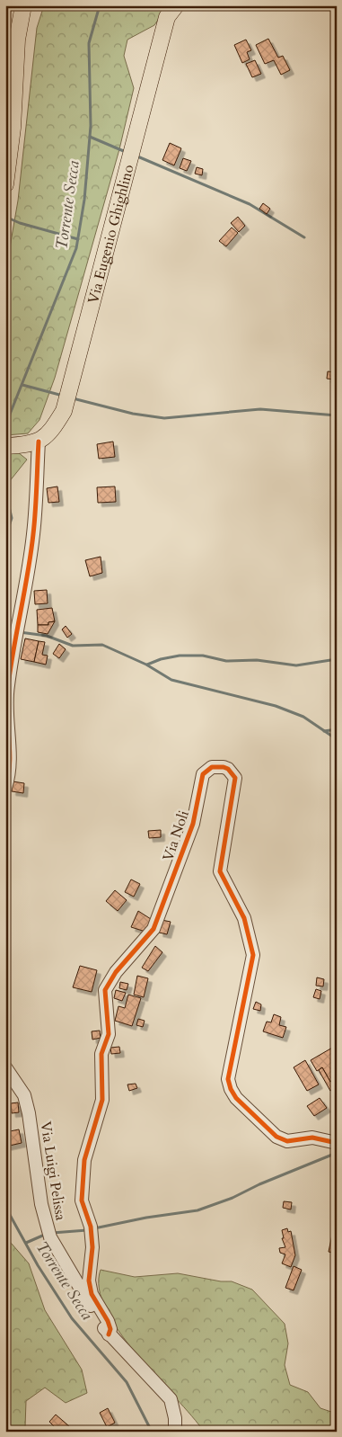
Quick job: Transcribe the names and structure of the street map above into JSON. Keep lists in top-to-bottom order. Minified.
{"streets":{"main road":["Via Eugenio Ghighlino"],"street":["Via Noli","Via Luigi Pelissa"]},"crossings":[["Via Noli","Via Luigi Pelissa"]],"water":["Torrente Secca"]}
